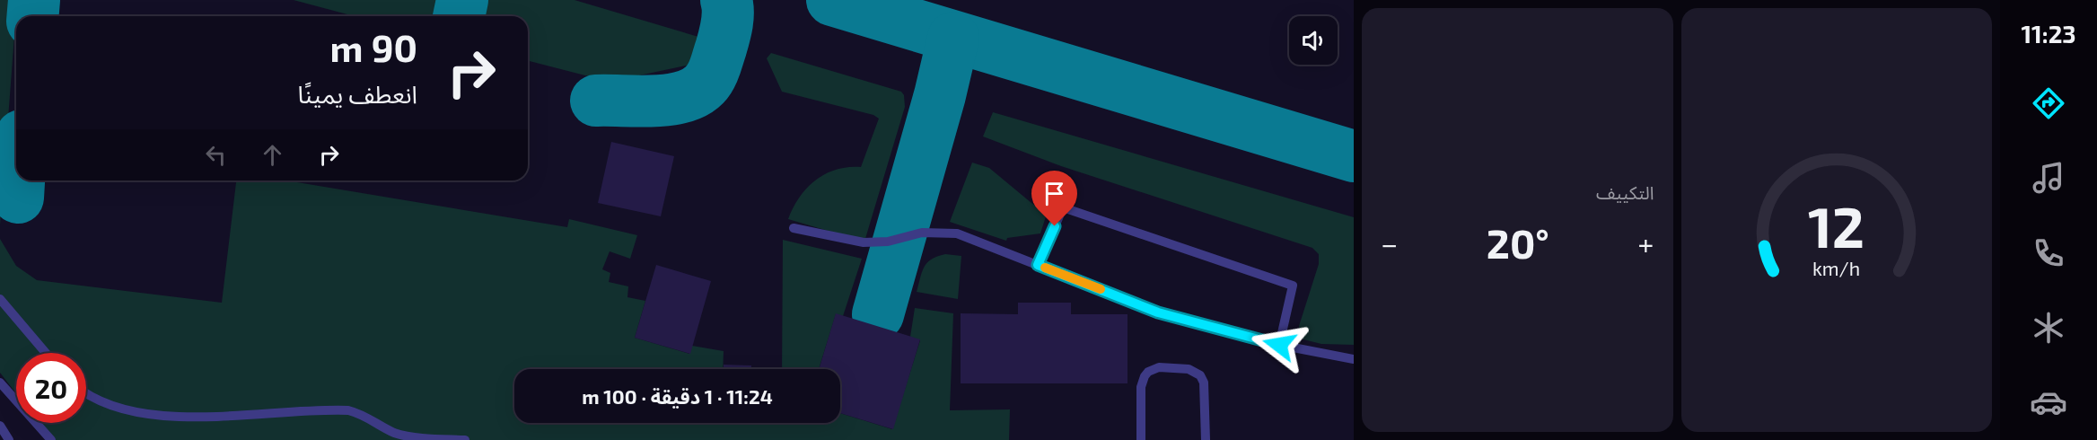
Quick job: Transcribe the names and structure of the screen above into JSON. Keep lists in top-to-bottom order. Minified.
{"page":{"tabs":"11:23","tile":"التكييف","turn":["90 m","انعطف يمينًا"],"heat":["−","20°","+"],"limit":"20","trip":"11:24 · 1 دقيقة · 100 m","gauge":["12","km/h"]}}
